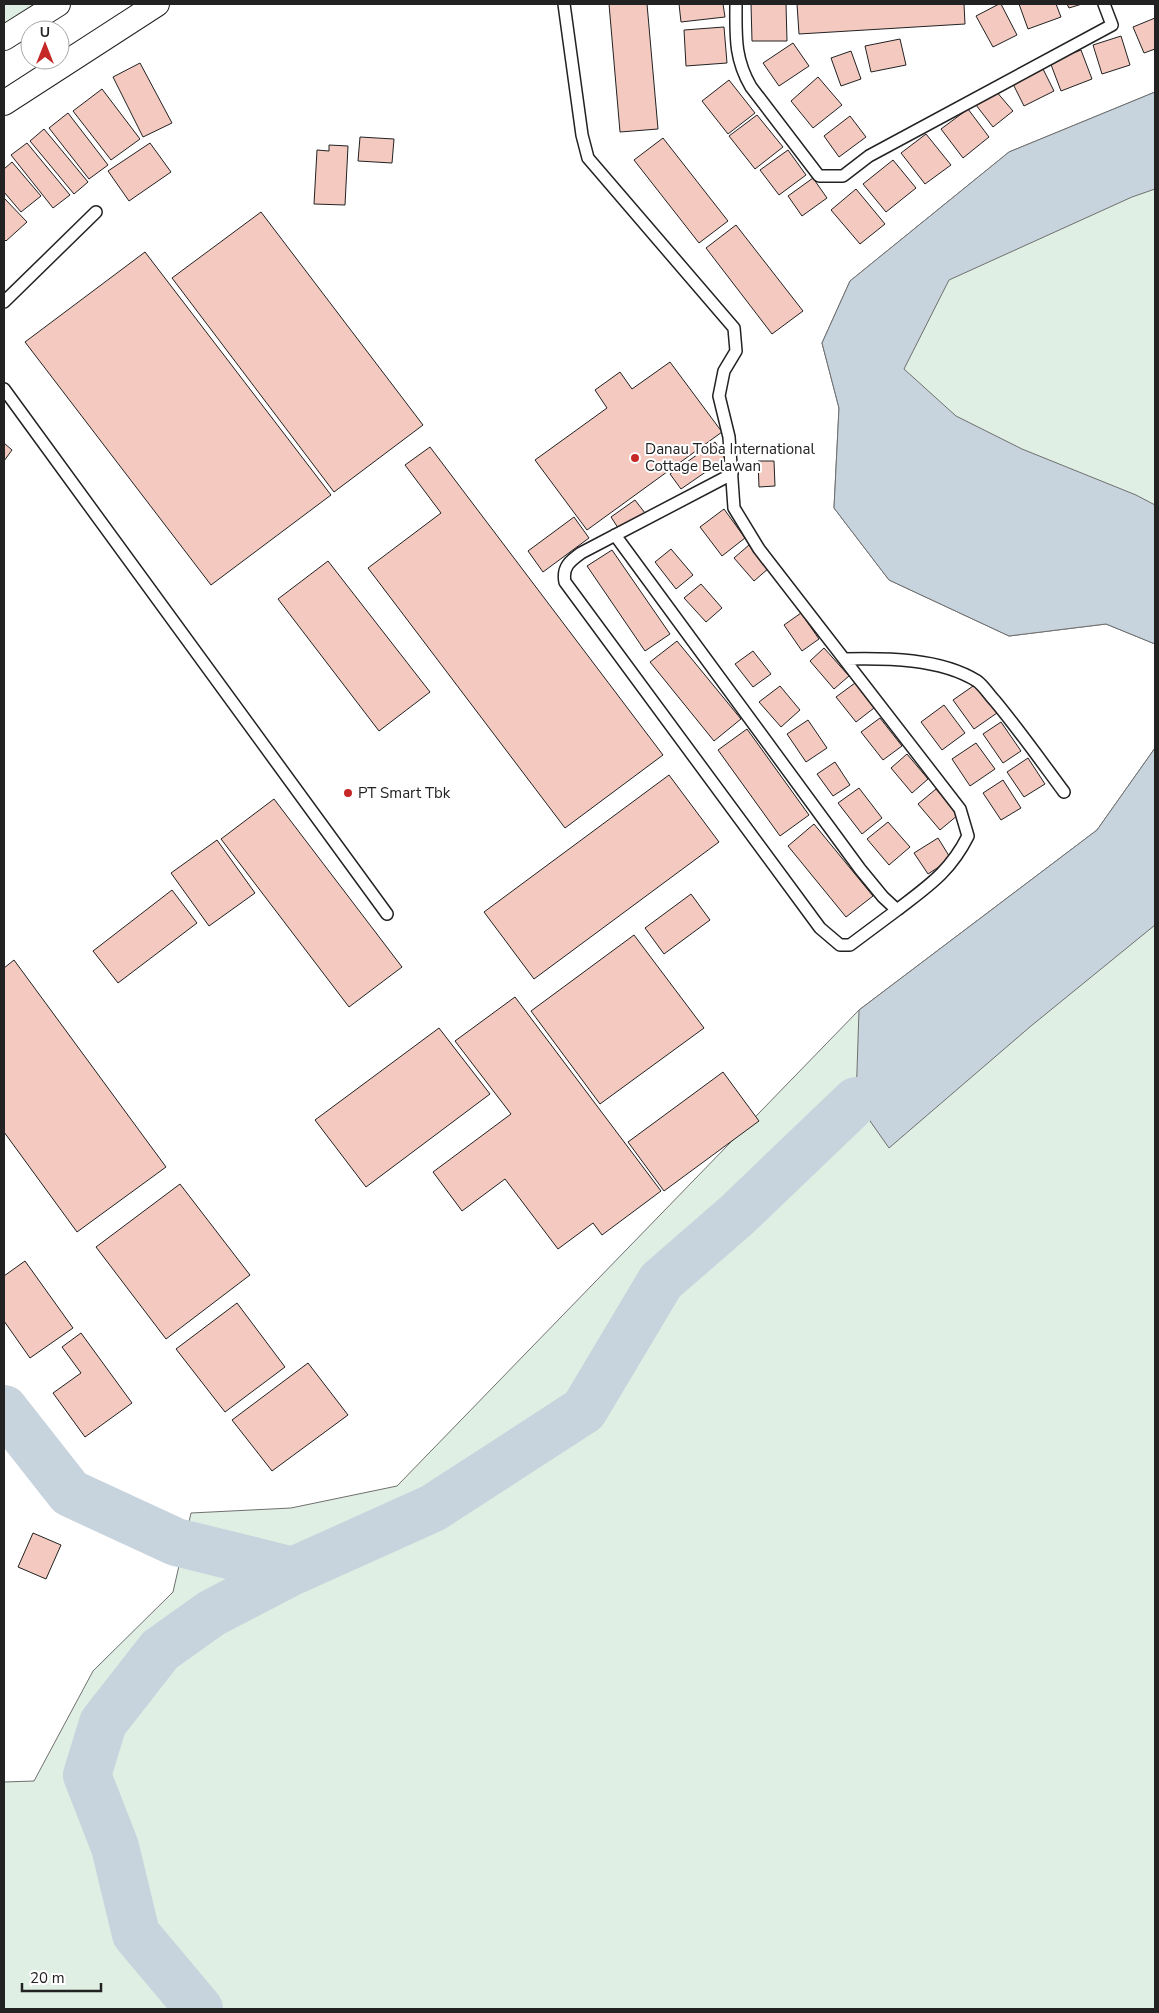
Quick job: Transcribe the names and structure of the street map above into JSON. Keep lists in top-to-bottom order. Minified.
{"places":["Danau Toba International Cottage Belawan","PT Smart Tbk"],"scale_bar":"20 m","north":"top"}
